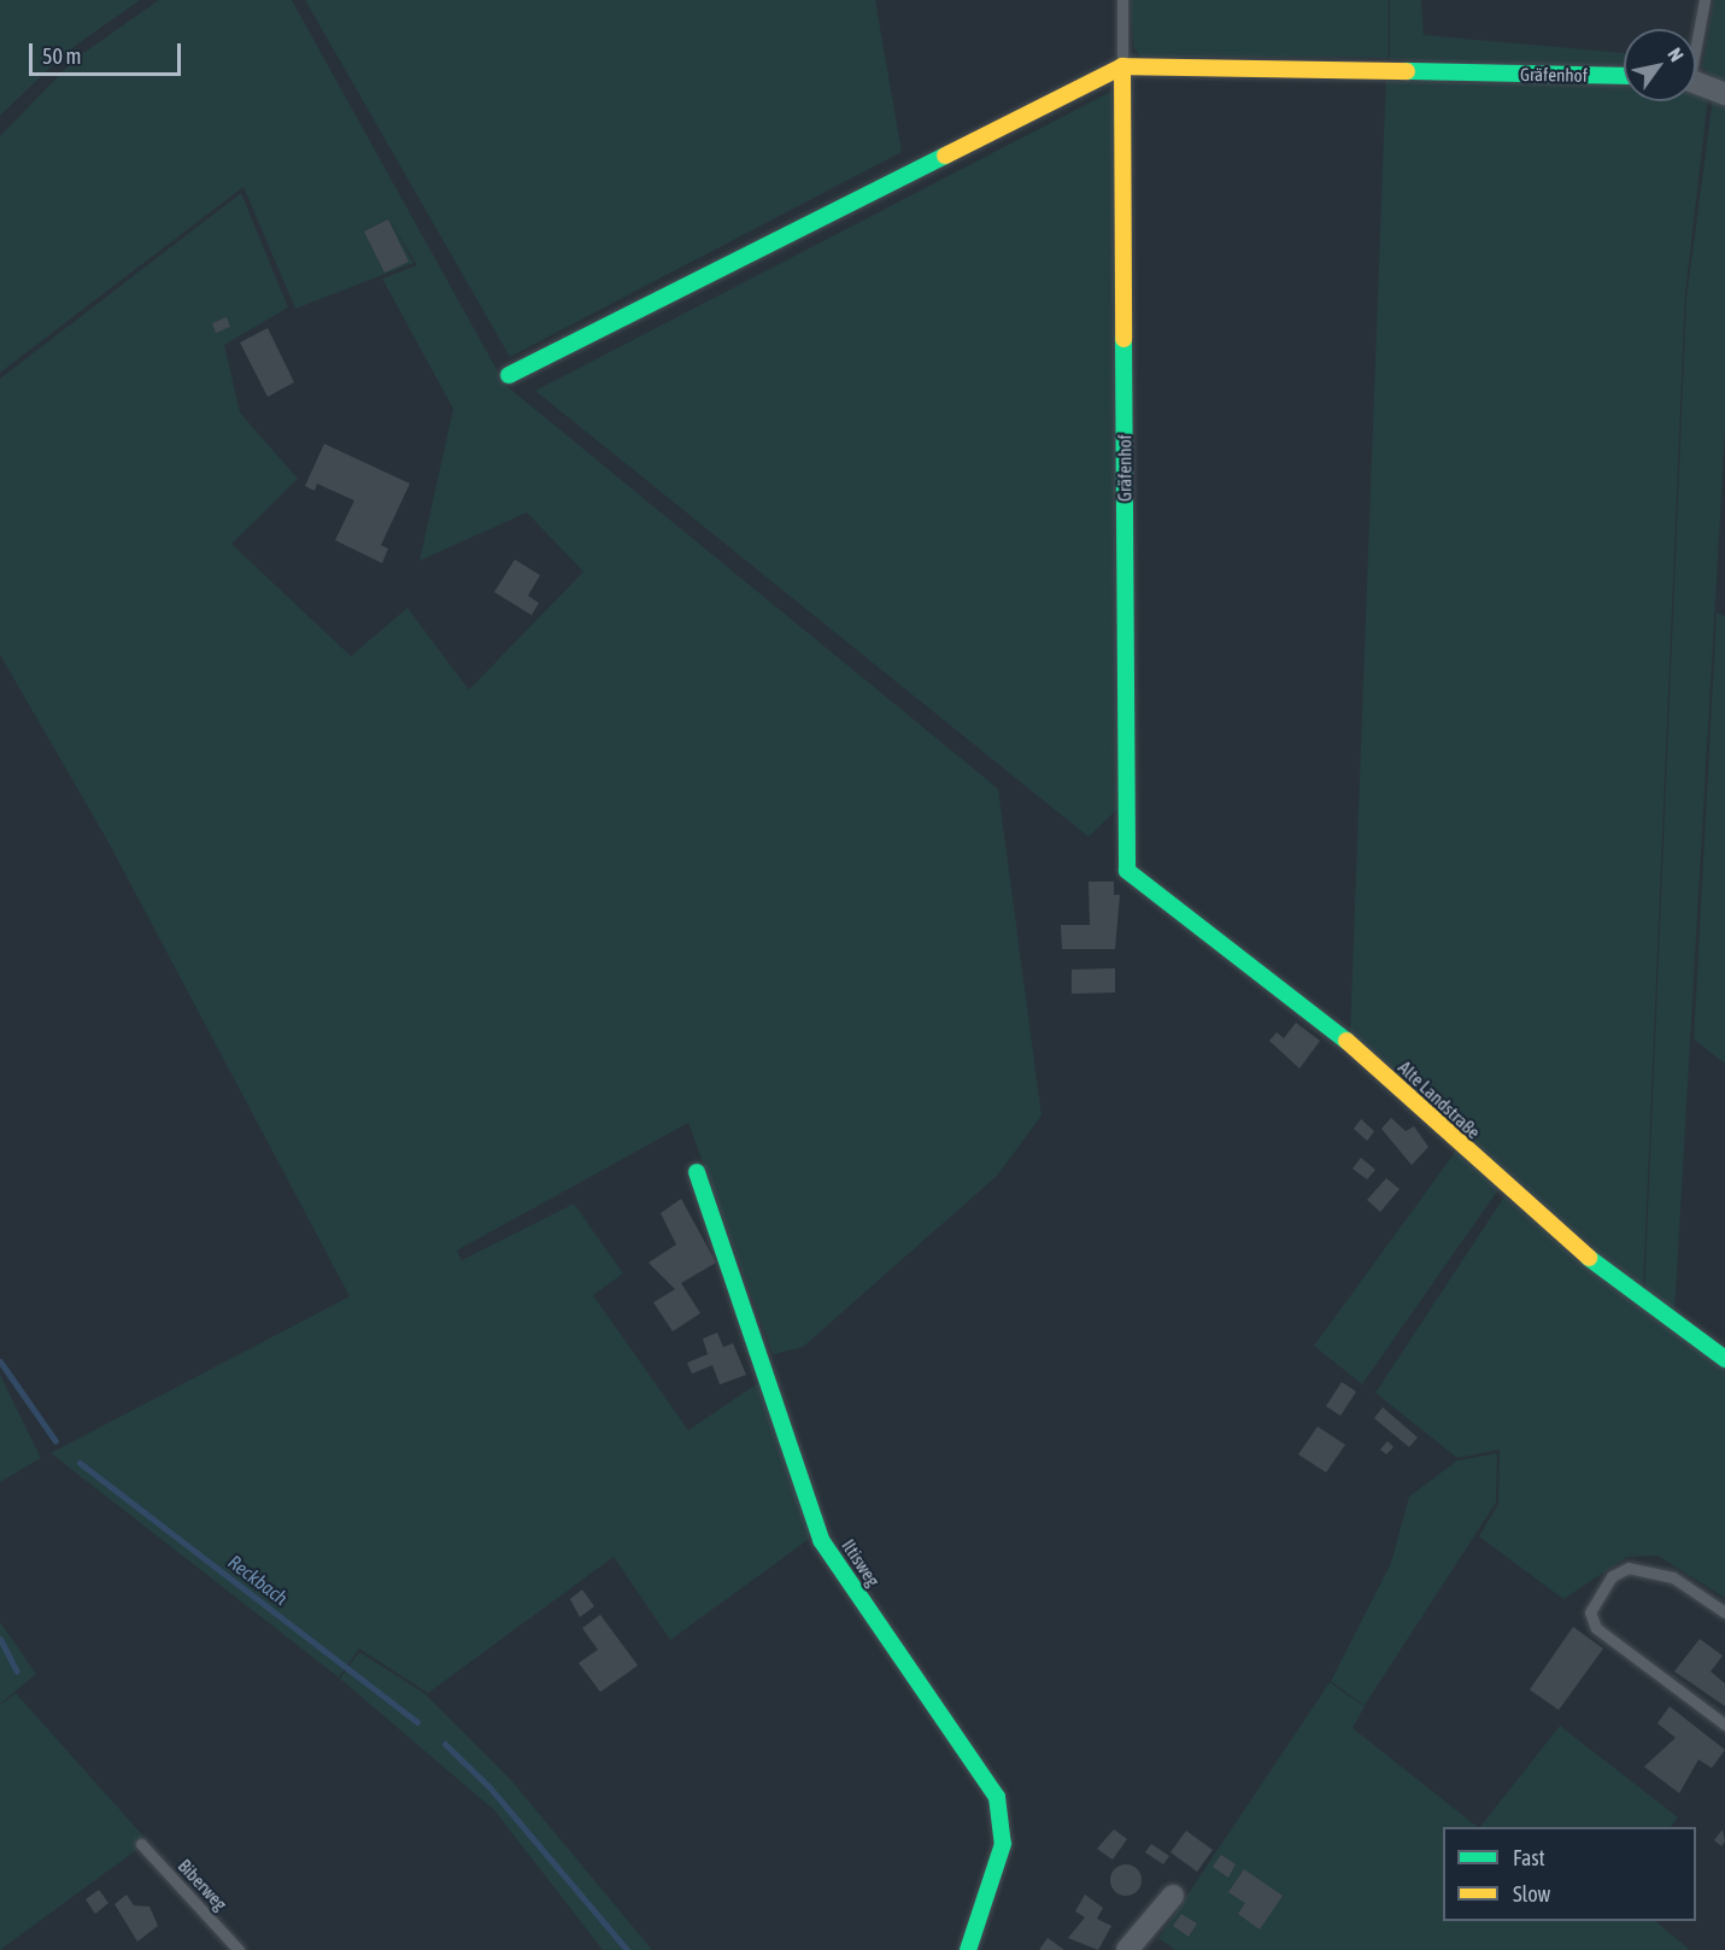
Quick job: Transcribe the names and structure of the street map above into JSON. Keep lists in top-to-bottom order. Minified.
{"streets":{"street":["Gräfenhof","Alte Landstraße","Iltisweg"],"lane":["Biberweg"]},"crossings":[["Gräfenhof","Alte Landstraße"]],"water":["Reckbach"],"legend":["Fast","Slow"],"scale_bar":"50 m","north":"top right"}
